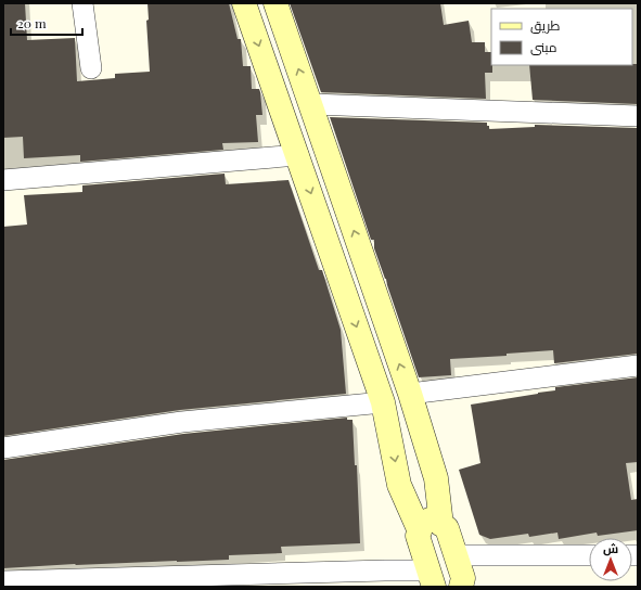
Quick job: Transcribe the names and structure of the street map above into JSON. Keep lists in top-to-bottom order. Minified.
{"legend":["طريق","مبنى"],"scale_bar":"20 m","north":"top"}
